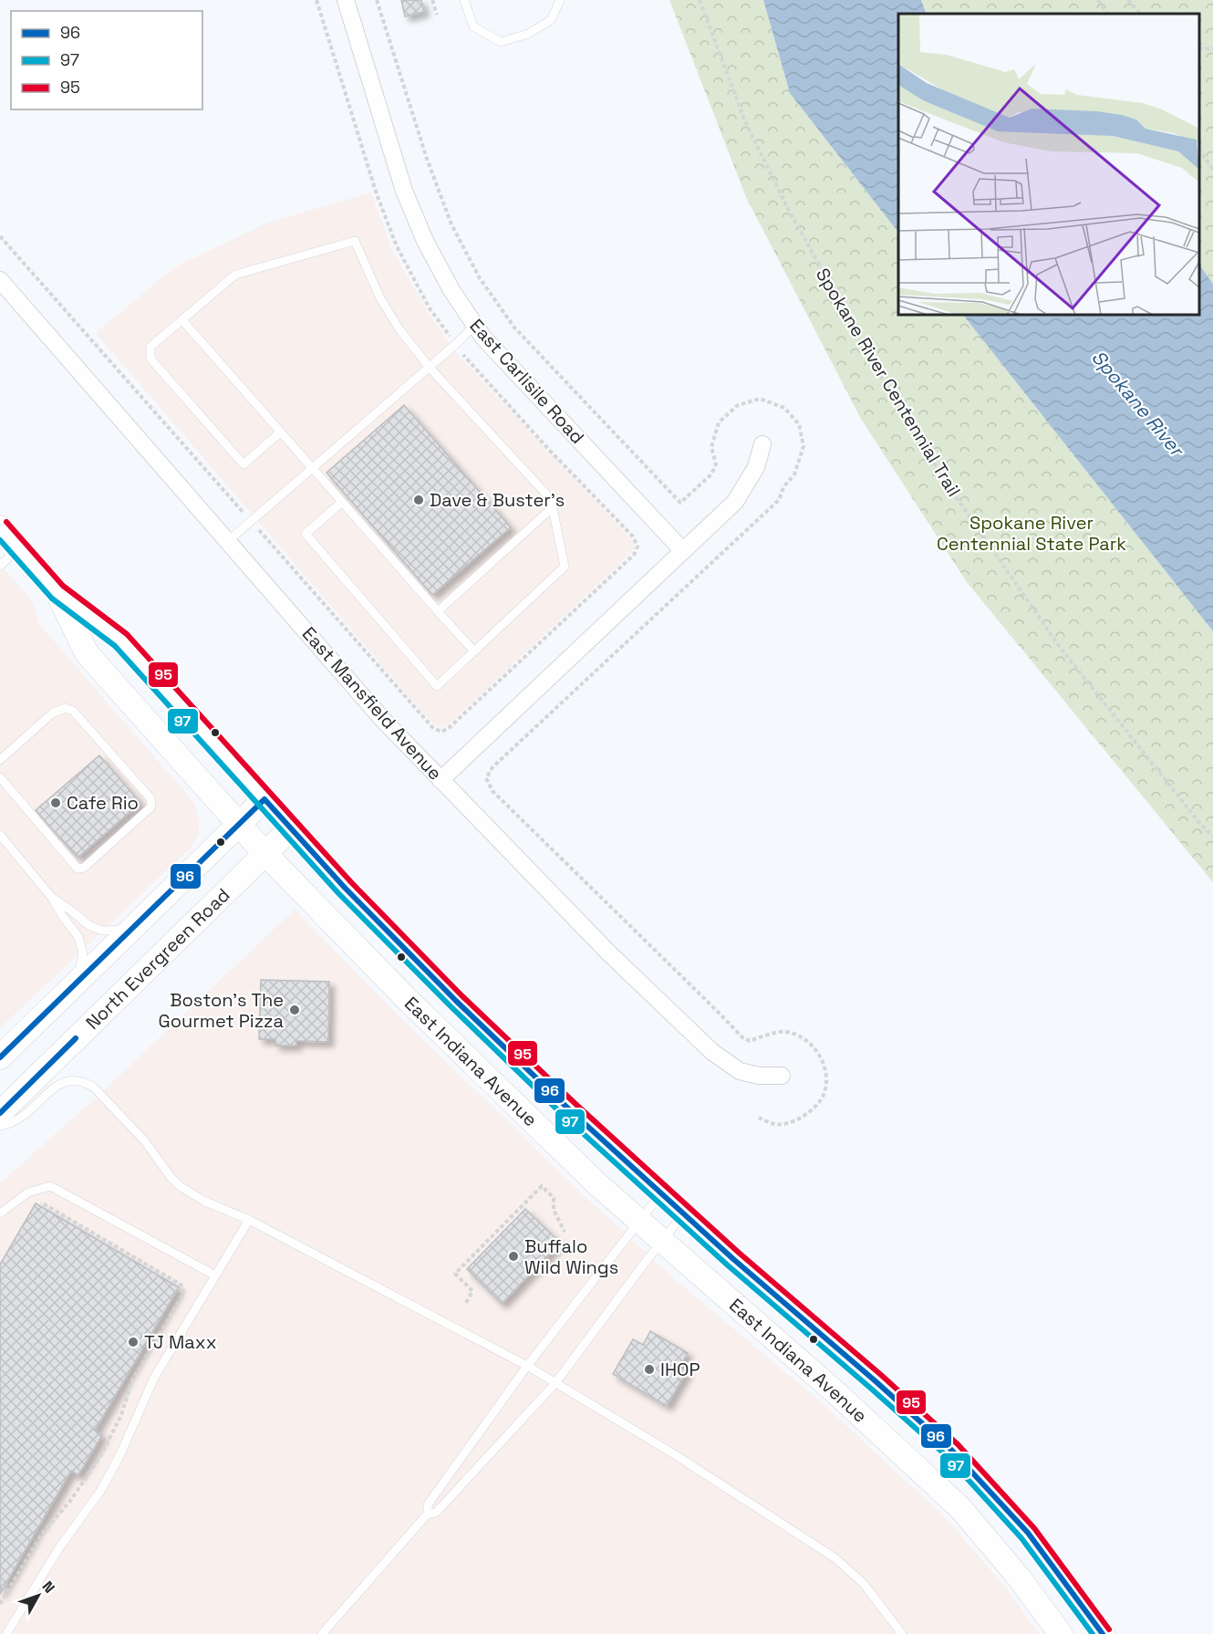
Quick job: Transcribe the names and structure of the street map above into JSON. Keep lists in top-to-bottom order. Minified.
{"streets":{"main road":["North Evergreen Road","East Indiana Avenue"],"street":["East Carlisile Road","East Mansfield Avenue"],"path":["Spokane River Centennial Trail"]},"crossings":[["North Evergreen Road","East Indiana Avenue"]],"water":["Spokane River"],"parks":["Spokane River Centennial State Park"],"places":["Dave & Buster's","Cafe Rio","Boston's The Gourmet Pizza","Buffalo Wild Wings","TJ Maxx","IHOP"],"lines":["transit line 95","transit line 97","transit line 96"],"legend":["96","97","95"],"north":"top right"}
